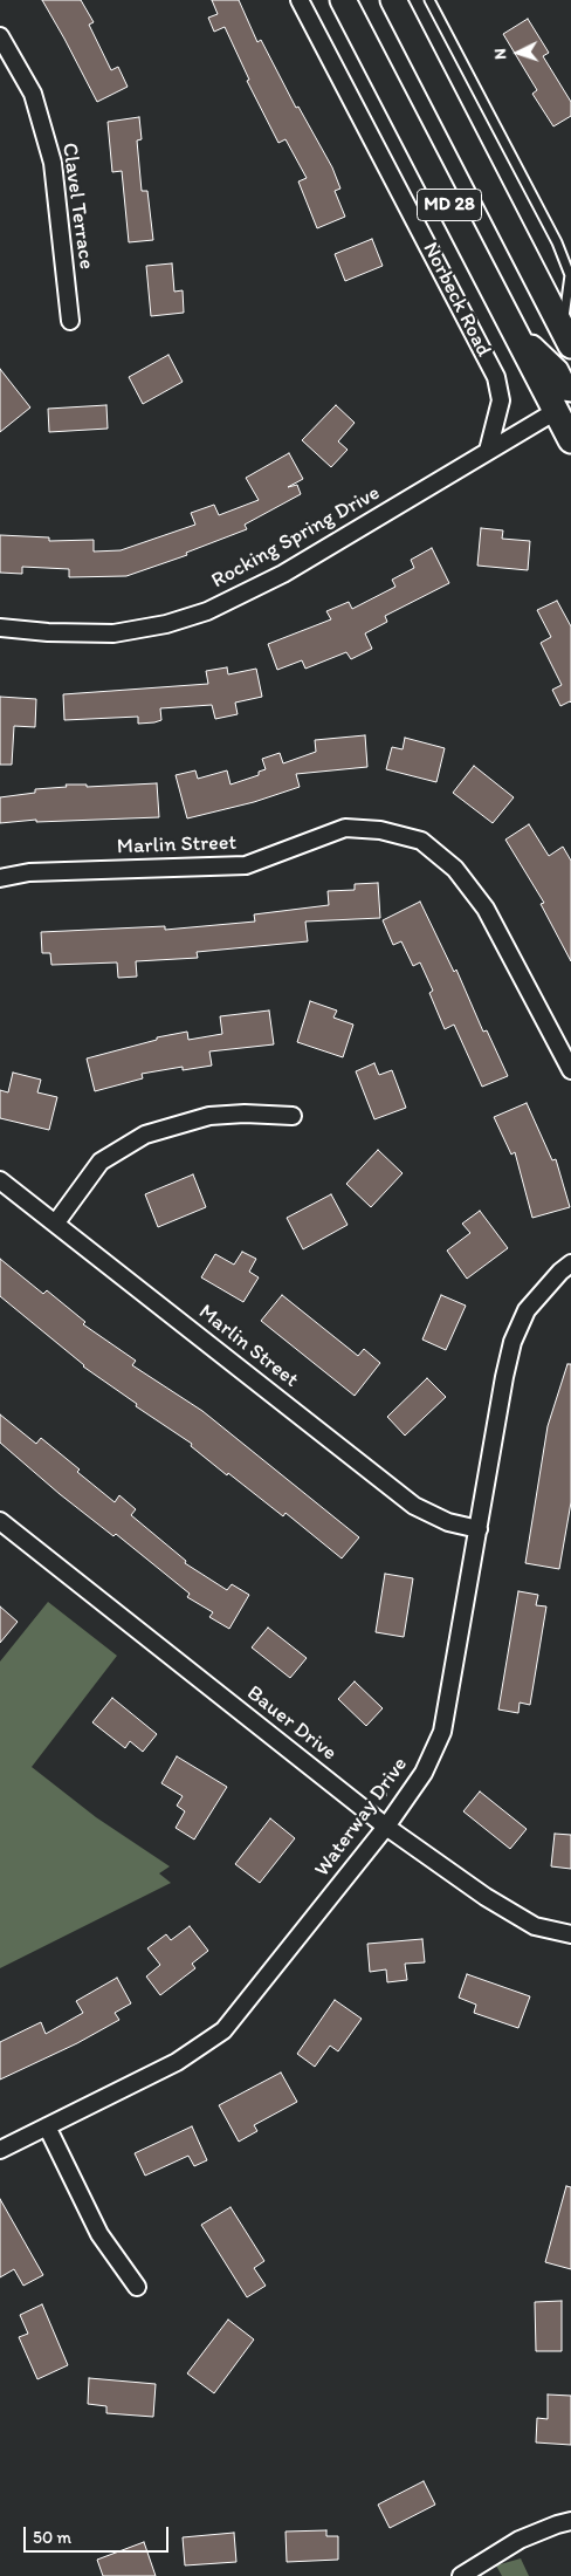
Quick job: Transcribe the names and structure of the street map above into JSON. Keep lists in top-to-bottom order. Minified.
{"streets":{"main road":["MD 28","Norbeck Road"],"street":["Clavel Terrace","Rocking Spring Drive","Marlin Street","Bauer Drive","Waterway Drive"]},"crossings":[["Norbeck Road","Rocking Spring Drive"],["Marlin Street","Waterway Drive"],["Bauer Drive","Waterway Drive"]],"scale_bar":"50 m","north":"left"}
